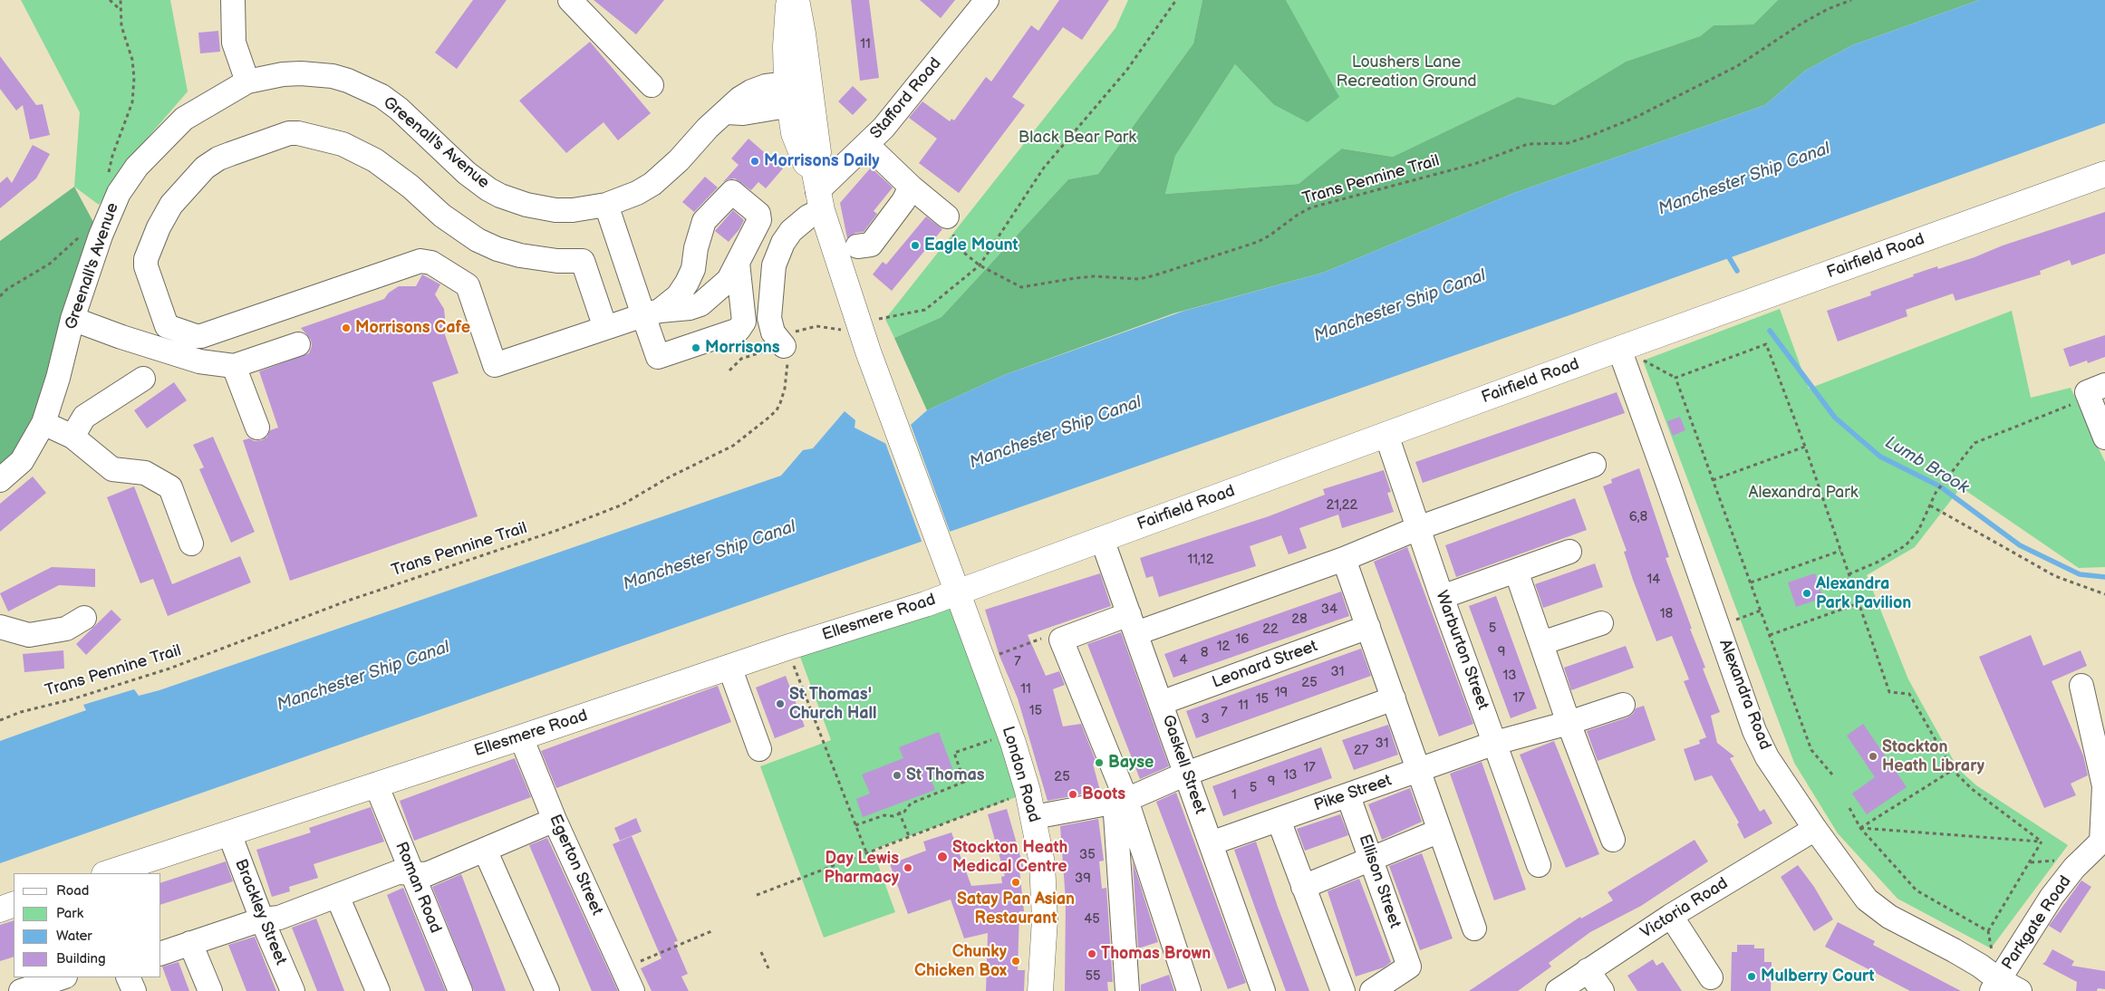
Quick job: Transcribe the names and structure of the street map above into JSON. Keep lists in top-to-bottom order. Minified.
{"streets":{"main road":["Fairfield Road","Ellesmere Road","London Road"],"street":["Stafford Road","Greenall's Avenue","Warburton Street","Leonard Street","Alexandra Road","Gaskell Street","Pike Street","Egerton Street","Ellison Street","Roman Road","Victoria Road","Brackley Street","Parkgate Road"],"path":["Trans Pennine Trail"]},"crossings":[["Stafford Road","Trans Pennine Trail"],["Stafford Road","London Road"],["Greenall's Avenue","London Road"],["Fairfield Road","Ellesmere Road"],["Fairfield Road","Warburton Street"],["Fairfield Road","Alexandra Road"],["Fairfield Road","Gaskell Street"],["Fairfield Road","London Road"],["Ellesmere Road","London Road"],["Ellesmere Road","Egerton Street"],["Ellesmere Road","Roman Road"],["Ellesmere Road","Brackley Street"],["Warburton Street","Pike Street"],["Leonard Street","Gaskell Street"],["Alexandra Road","Victoria Road"],["Alexandra Road","Parkgate Road"],["Gaskell Street","Pike Street"],["Pike Street","Ellison Street"]],"water":["Manchester Ship Canal","Lumb Brook"],"parks":["Loushers Lane Recreation Ground","Black Bear Park","Alexandra Park"],"places":["Morrisons Daily","Eagle Mount","Morrisons Cafe","Morrisons","Alexandra Park Pavilion","St Thomas' Church Hall","Stockton Heath Library","Bayse","St Thomas","Boots","Stockton Heath Medical Centre","Day Lewis Pharmacy","Satay Pan Asian Restaurant","Thomas Brown","Chunky Chicken Box","Mulberry Court"],"house_numbers":["11","21,22","6,8","11,12","14","34","18","28","5","22","16","12","9","8","4","7","31","13","25","11","19","17","15","11","15","7","3","31","27","17","13","25","9","5","1","35","39","45","55"],"legend":["Road","Park","Water","Building"]}
